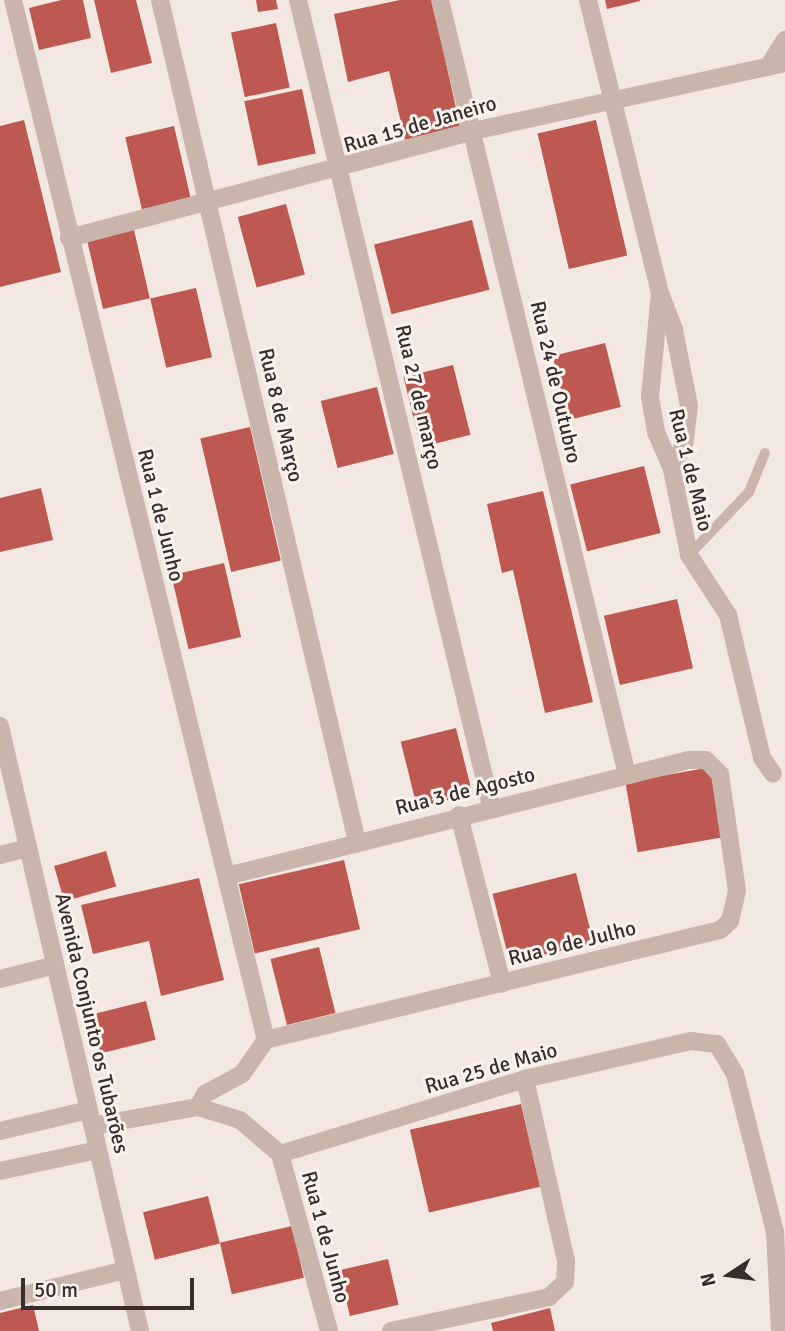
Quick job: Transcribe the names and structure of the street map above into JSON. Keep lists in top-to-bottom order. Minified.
{"streets":{"street":["Rua 15 de Janeiro","Rua 24 de Outubro","Rua 27 de março","Rua 8 de Março","Rua 1 de Maio","Rua 1 de Junho","Rua 3 de Agosto","Rua 9 de Julho","Avenida Conjunto os Tubarões","Rua 25 de Maio"]},"crossings":[["Rua 15 de Janeiro","Rua 24 de Outubro"],["Rua 15 de Janeiro","Rua 27 de março"],["Rua 15 de Janeiro","Rua 8 de Março"],["Rua 15 de Janeiro","Rua 1 de Maio"],["Rua 15 de Janeiro","Rua 1 de Junho"],["Rua 24 de Outubro","Rua 3 de Agosto"],["Rua 27 de março","Rua 3 de Agosto"],["Rua 8 de Março","Rua 3 de Agosto"],["Rua 1 de Junho","Rua 3 de Agosto"],["Rua 1 de Junho","Rua 9 de Julho"],["Rua 1 de Junho","Rua 25 de Maio"],["Rua 3 de Agosto","Rua 9 de Julho"]],"scale_bar":"50 m","north":"left"}
